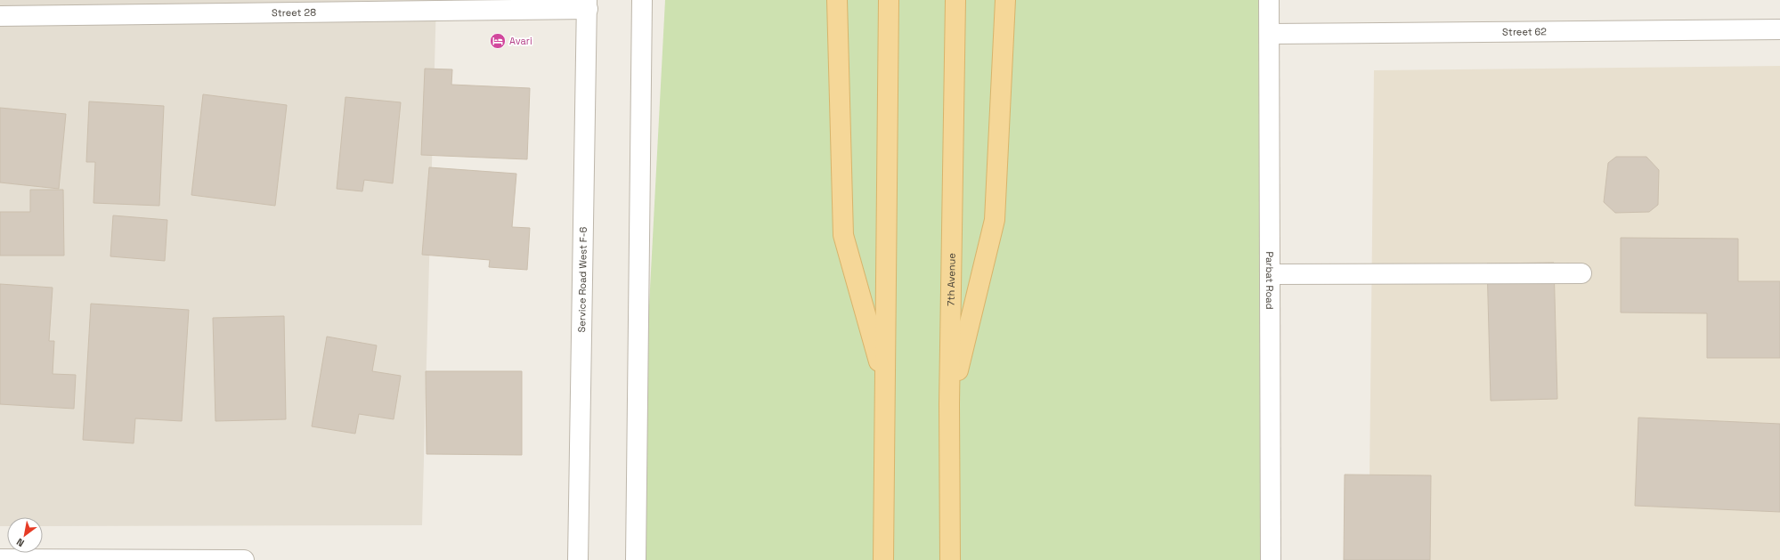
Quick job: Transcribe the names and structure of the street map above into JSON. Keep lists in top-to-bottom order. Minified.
{"streets":{"main road":["7th Avenue"],"street":["Street 28","Street 62","Service Road West F-6","Parbat Road"]},"crossings":[["Street 28","Service Road West F-6"],["Street 62","Parbat Road"]],"places":{"hotel":["Avari"]},"north":"bottom left"}
